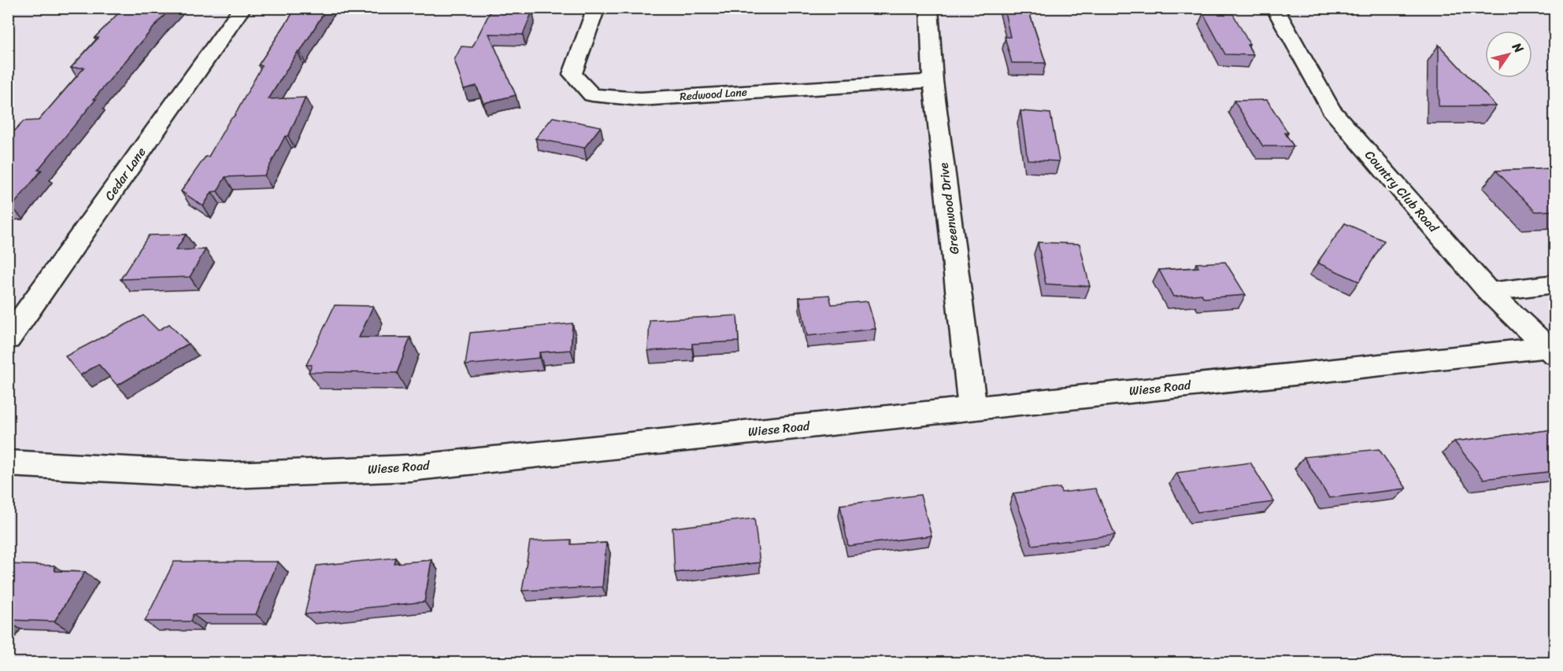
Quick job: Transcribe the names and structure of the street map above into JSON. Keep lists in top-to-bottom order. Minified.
{"streets":{"street":["Redwood Lane","Cedar Lane","Country Club Road","Greenwood Drive","Wiese Road"]},"crossings":[["Redwood Lane","Greenwood Drive"],["Country Club Road","Wiese Road"],["Greenwood Drive","Wiese Road"]],"north":"top right"}
